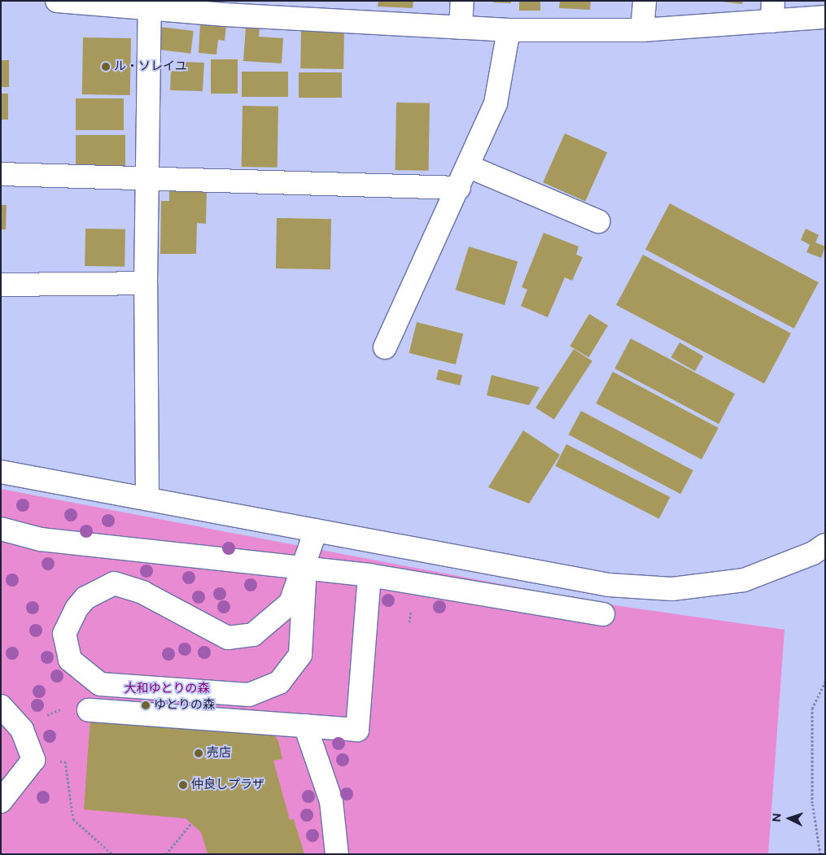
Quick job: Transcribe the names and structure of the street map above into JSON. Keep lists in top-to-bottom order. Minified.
{"parks":["大和ゆとりの森"],"places":["ル・ソレイユ","ゆとりの森","売店","仲良しプラザ"],"north":"left"}
